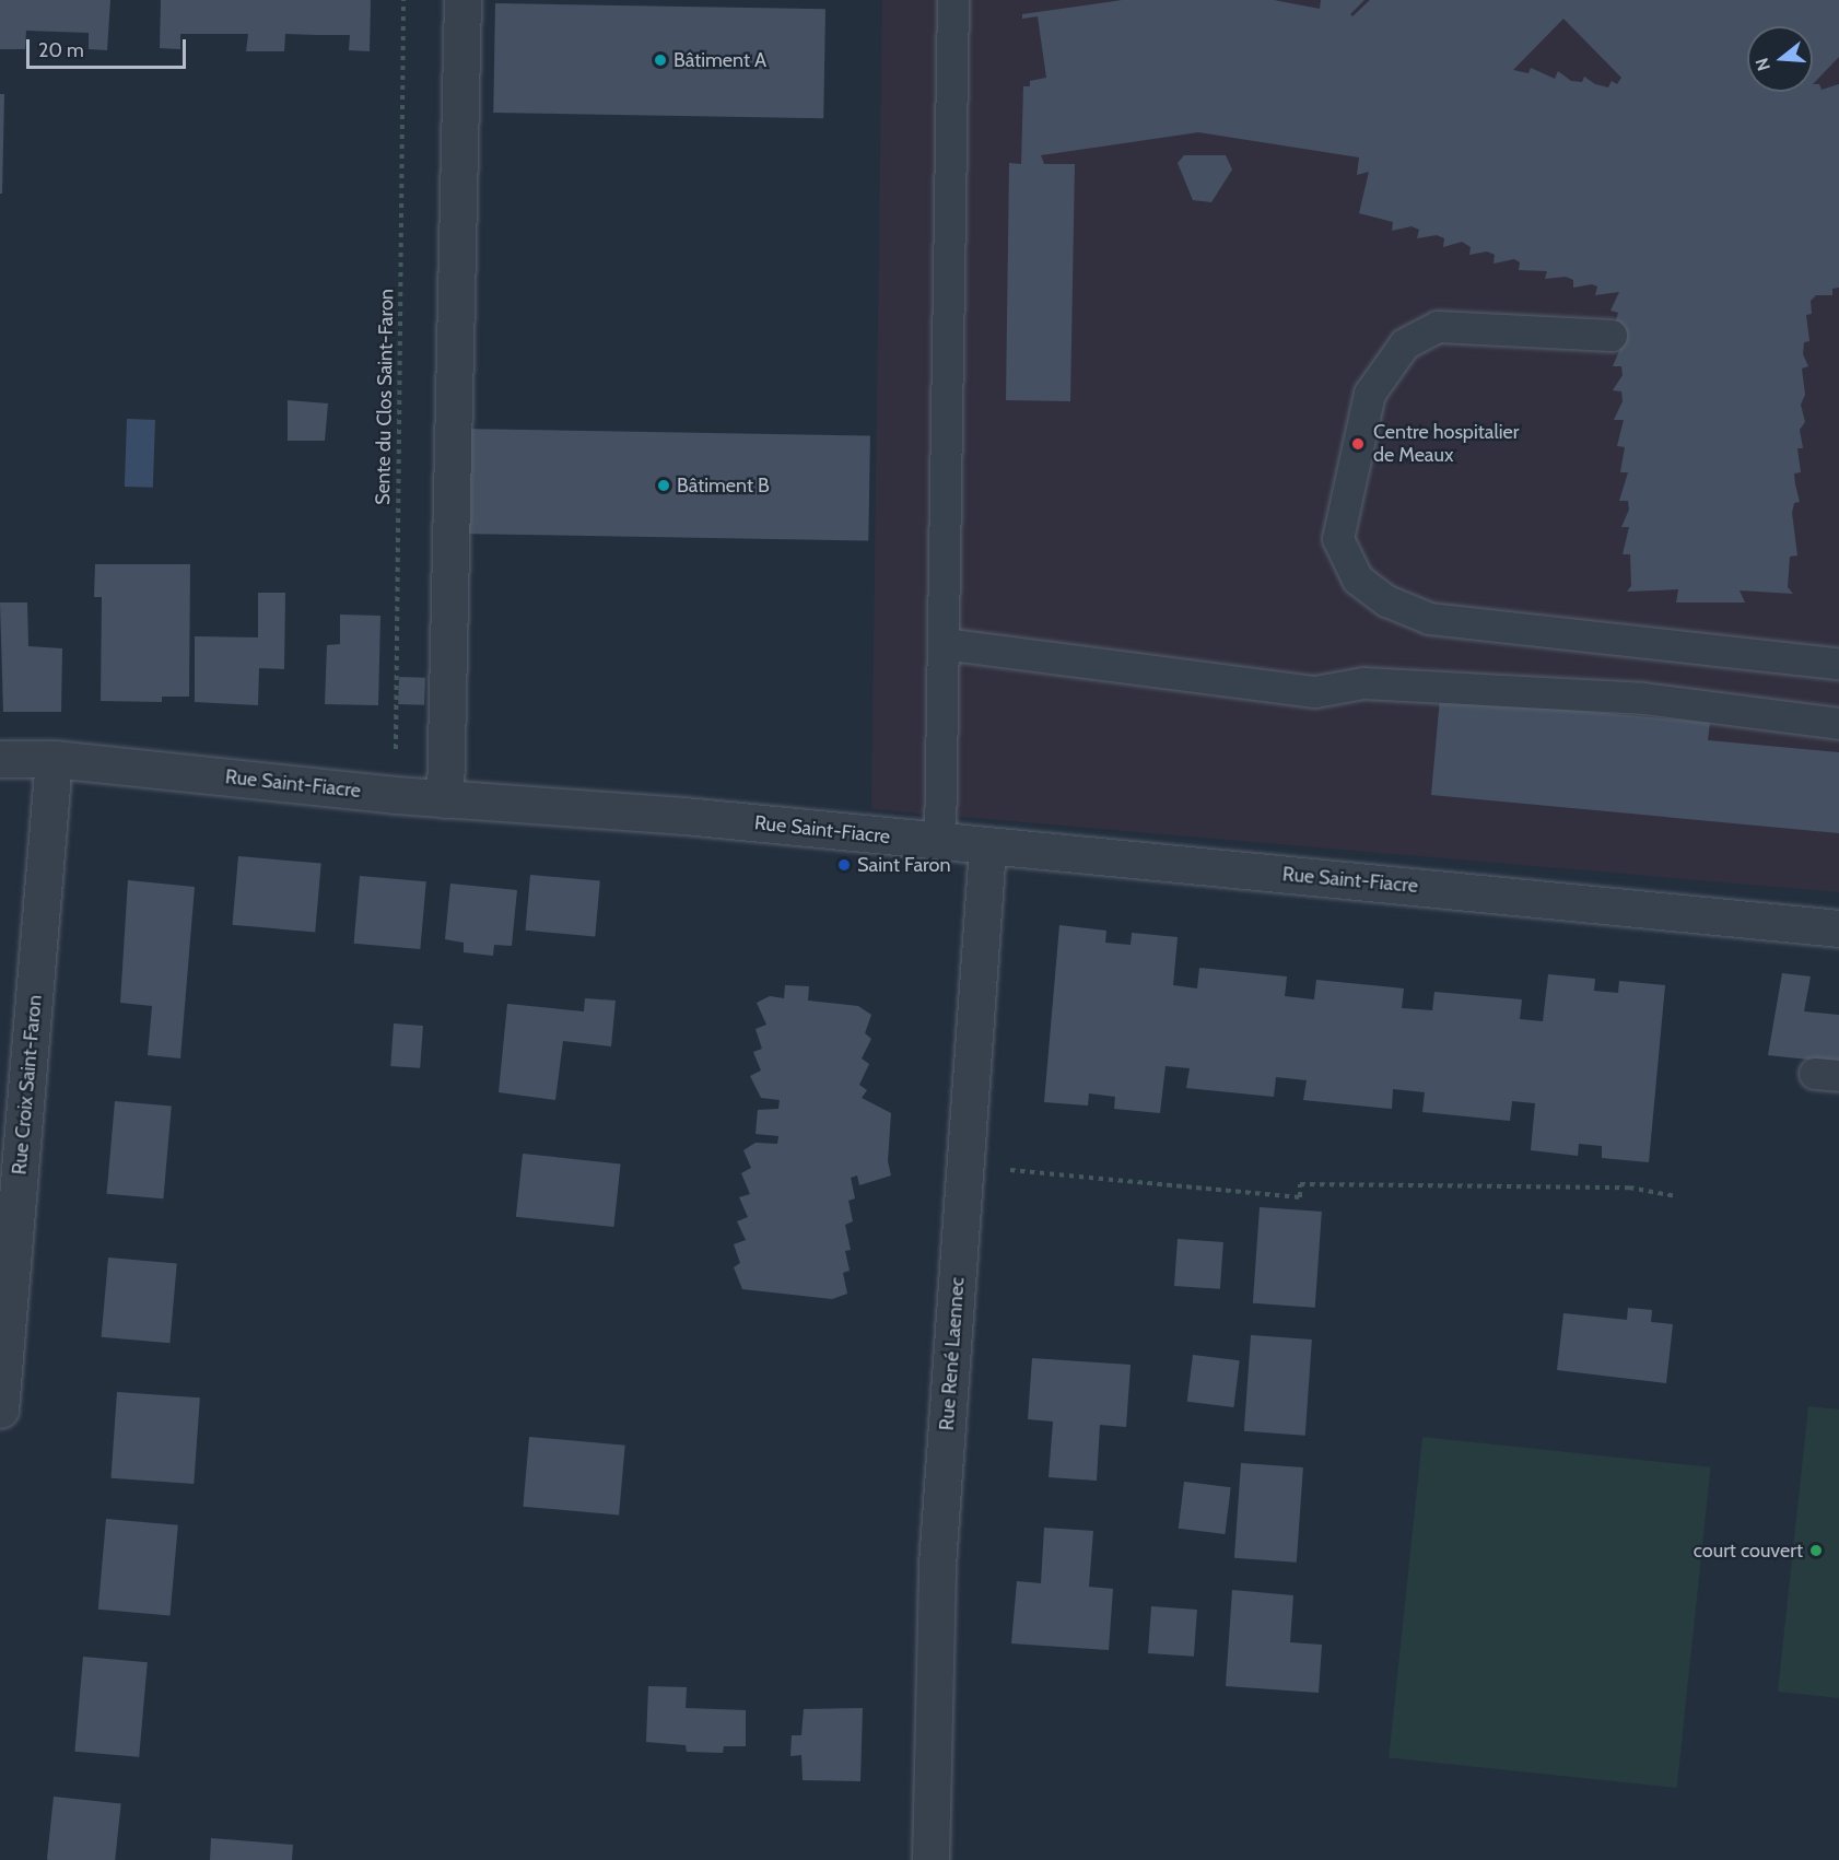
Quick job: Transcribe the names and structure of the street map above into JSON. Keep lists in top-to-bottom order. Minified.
{"streets":{"street":["Rue Saint-Fiacre","Rue Croix Saint-Faron","Rue René Laennec"],"path":["Sente du Clos Saint-Faron"]},"crossings":[["Sente du Clos Saint-Faron","Rue Saint-Fiacre"],["Rue Saint-Fiacre","Rue Croix Saint-Faron"],["Rue Saint-Fiacre","Rue René Laennec"]],"places":["Bâtiment A","Centre hospitalier de Meaux","Bâtiment B","Saint Faron","court couvert"],"scale_bar":"20 m","north":"left"}
